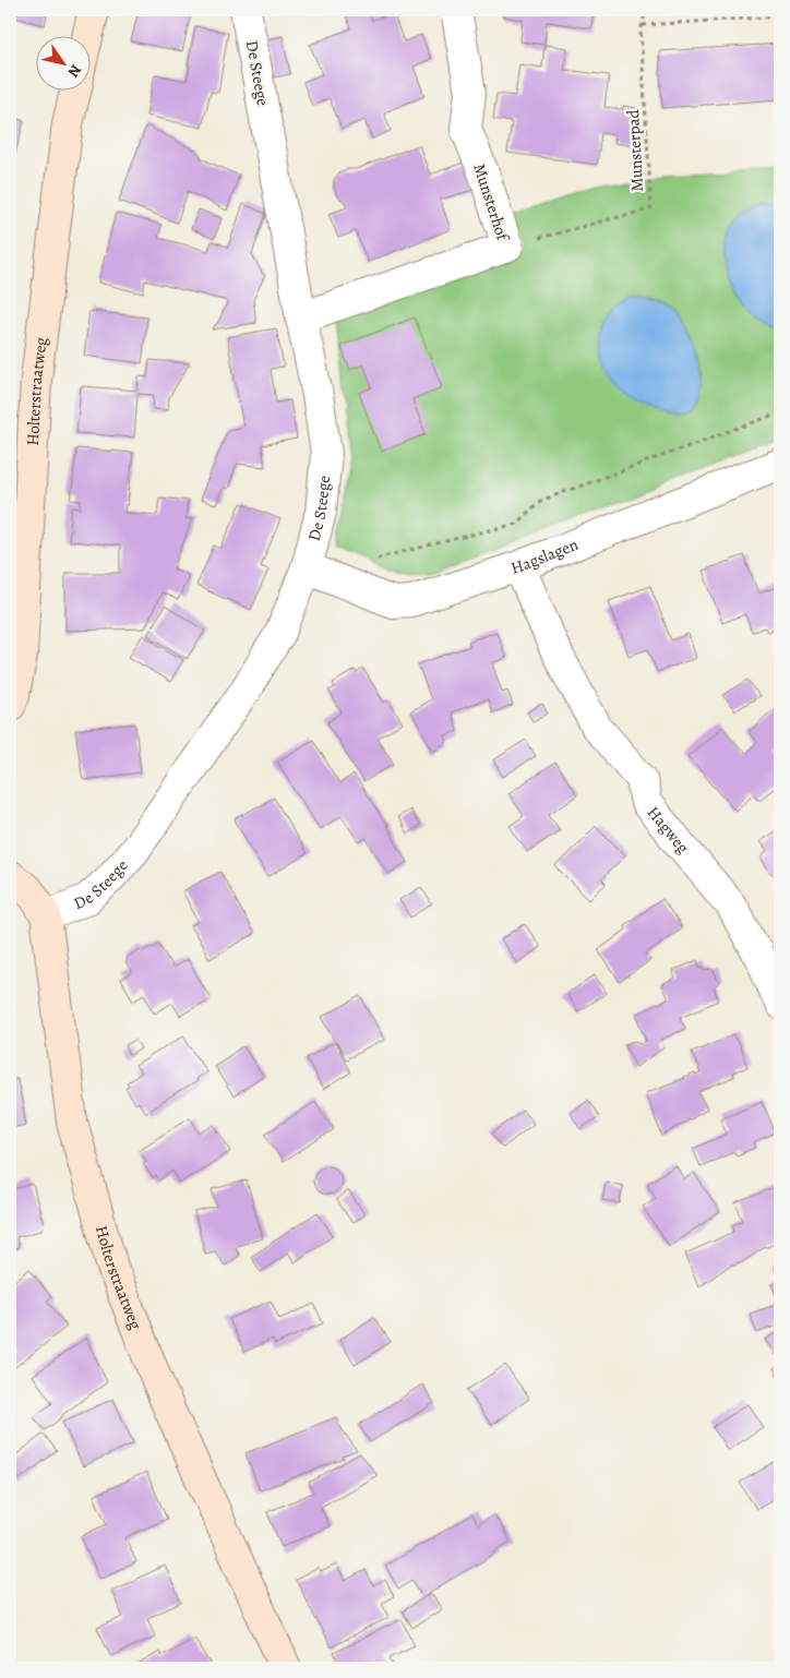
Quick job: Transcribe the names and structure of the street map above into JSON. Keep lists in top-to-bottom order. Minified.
{"streets":{"main road":["Holterstraatweg"],"street":["De Steege","Munsterhof","Hagslagen","Hagweg"],"path":["Munsterpad"]},"crossings":[["De Steege","Munsterhof"],["De Steege","Holterstraatweg"],["De Steege","Hagslagen"],["Munsterpad","Munsterhof"],["Hagslagen","Hagweg"]],"north":"bottom right"}
